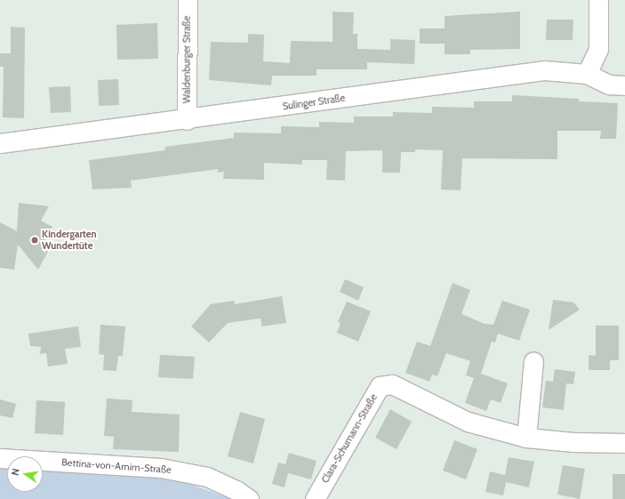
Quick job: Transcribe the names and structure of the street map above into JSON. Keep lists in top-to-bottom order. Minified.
{"streets":{"street":["Waldenburger Straße","Sulinger Straße","Clara-Schumann-Straße","Bettina-von-Arnim-Straße"]},"crossings":[["Waldenburger Straße","Sulinger Straße"]],"places":["Kindergarten Wundertüte"],"north":"left"}
